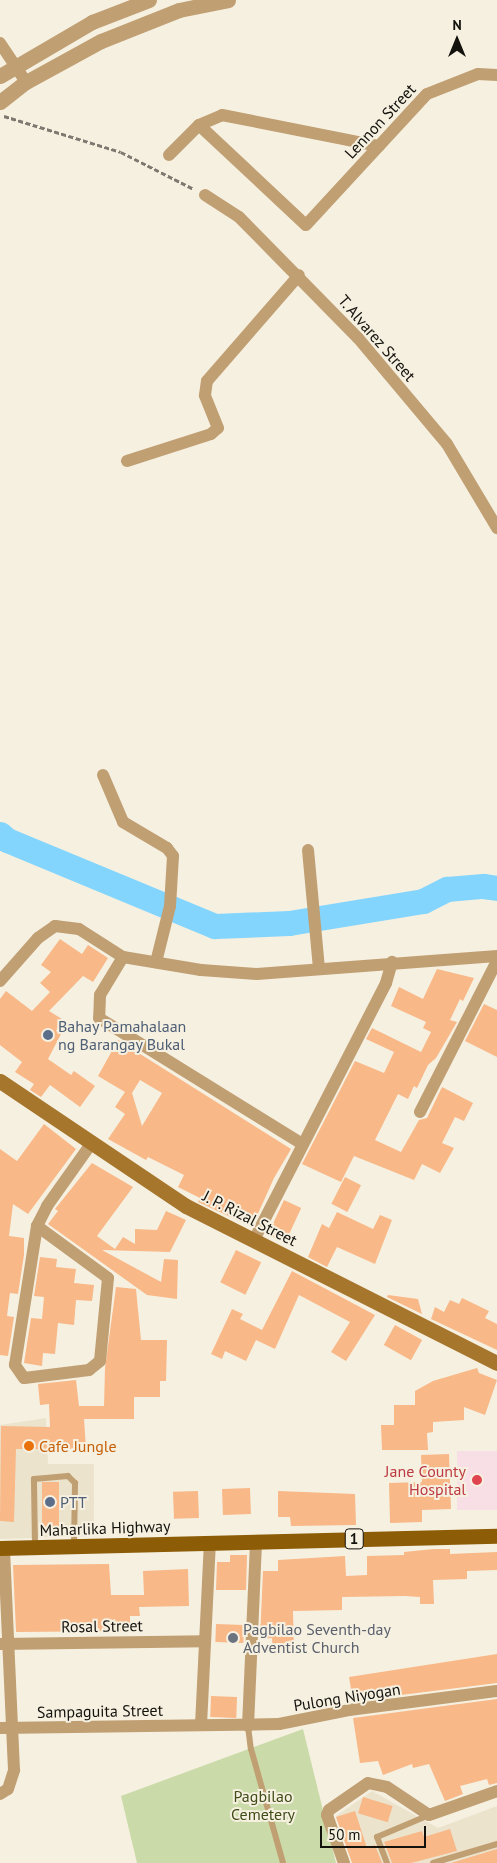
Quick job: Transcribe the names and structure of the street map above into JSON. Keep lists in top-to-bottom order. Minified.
{"streets":{"main road":["J. P. Rizal Street","Maharlika Highway","1"],"street":["Lennon Street","T. Alvarez Street","Rosal Street","Pulong Niyogan","Sampaguita Street"]},"crossings":[["Maharlika Highway","1"],["Pulong Niyogan","Sampaguita Street"]],"parks":["Pagbilao Cemetery"],"places":["Bahay Pamahalaan ng Barangay Bukal","Cafe Jungle","Jane County Hospital","PTT","Pagbilao Seventh-day Adventist Church"],"scale_bar":"50 m","north":"top"}
